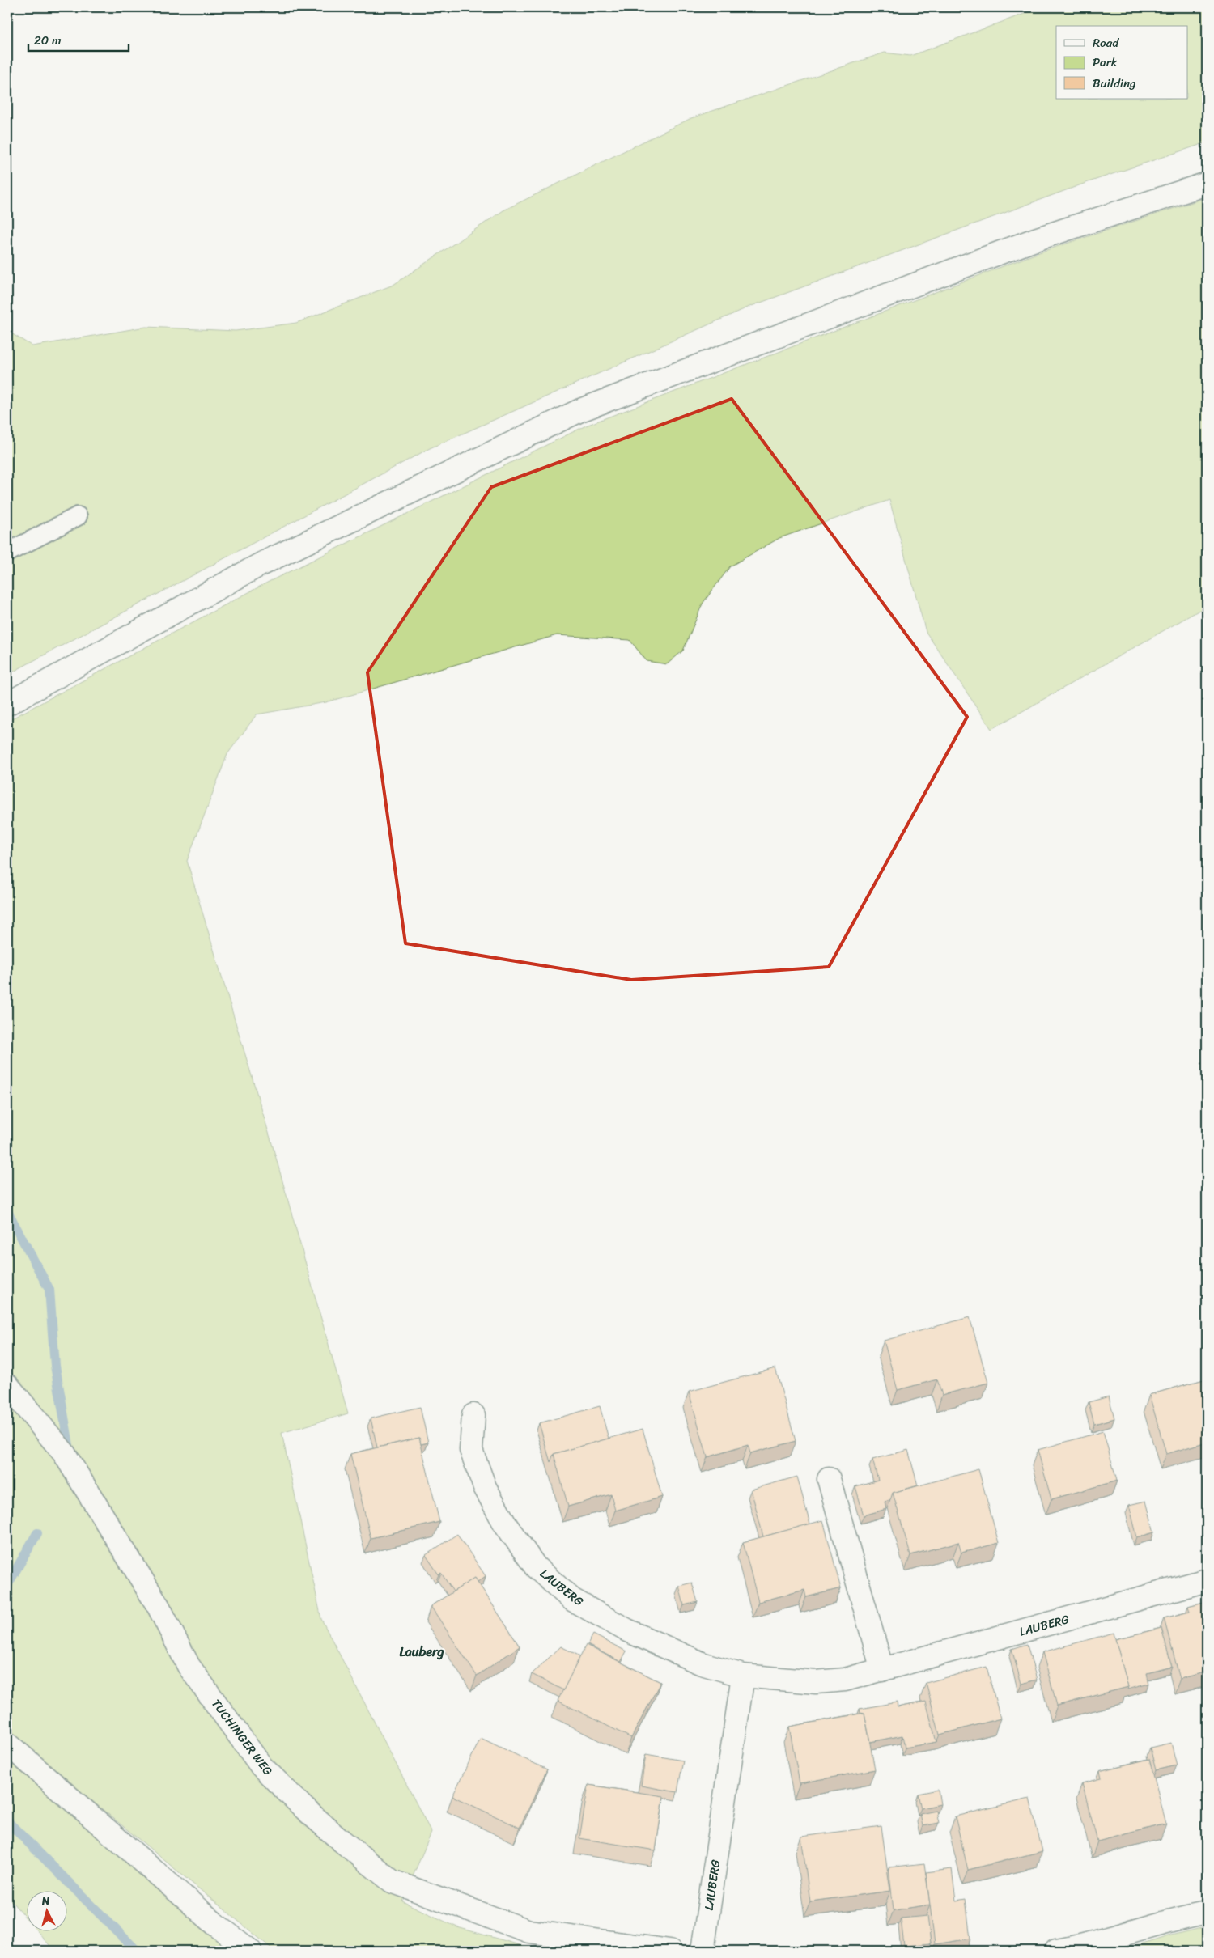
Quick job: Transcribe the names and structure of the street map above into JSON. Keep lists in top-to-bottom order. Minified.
{"streets":{"street":["LAUBERG","TUCHINGER WEG"]},"districts":["Lauberg"],"legend":["Road","Park","Building"],"scale_bar":"20 m","north":"top"}
